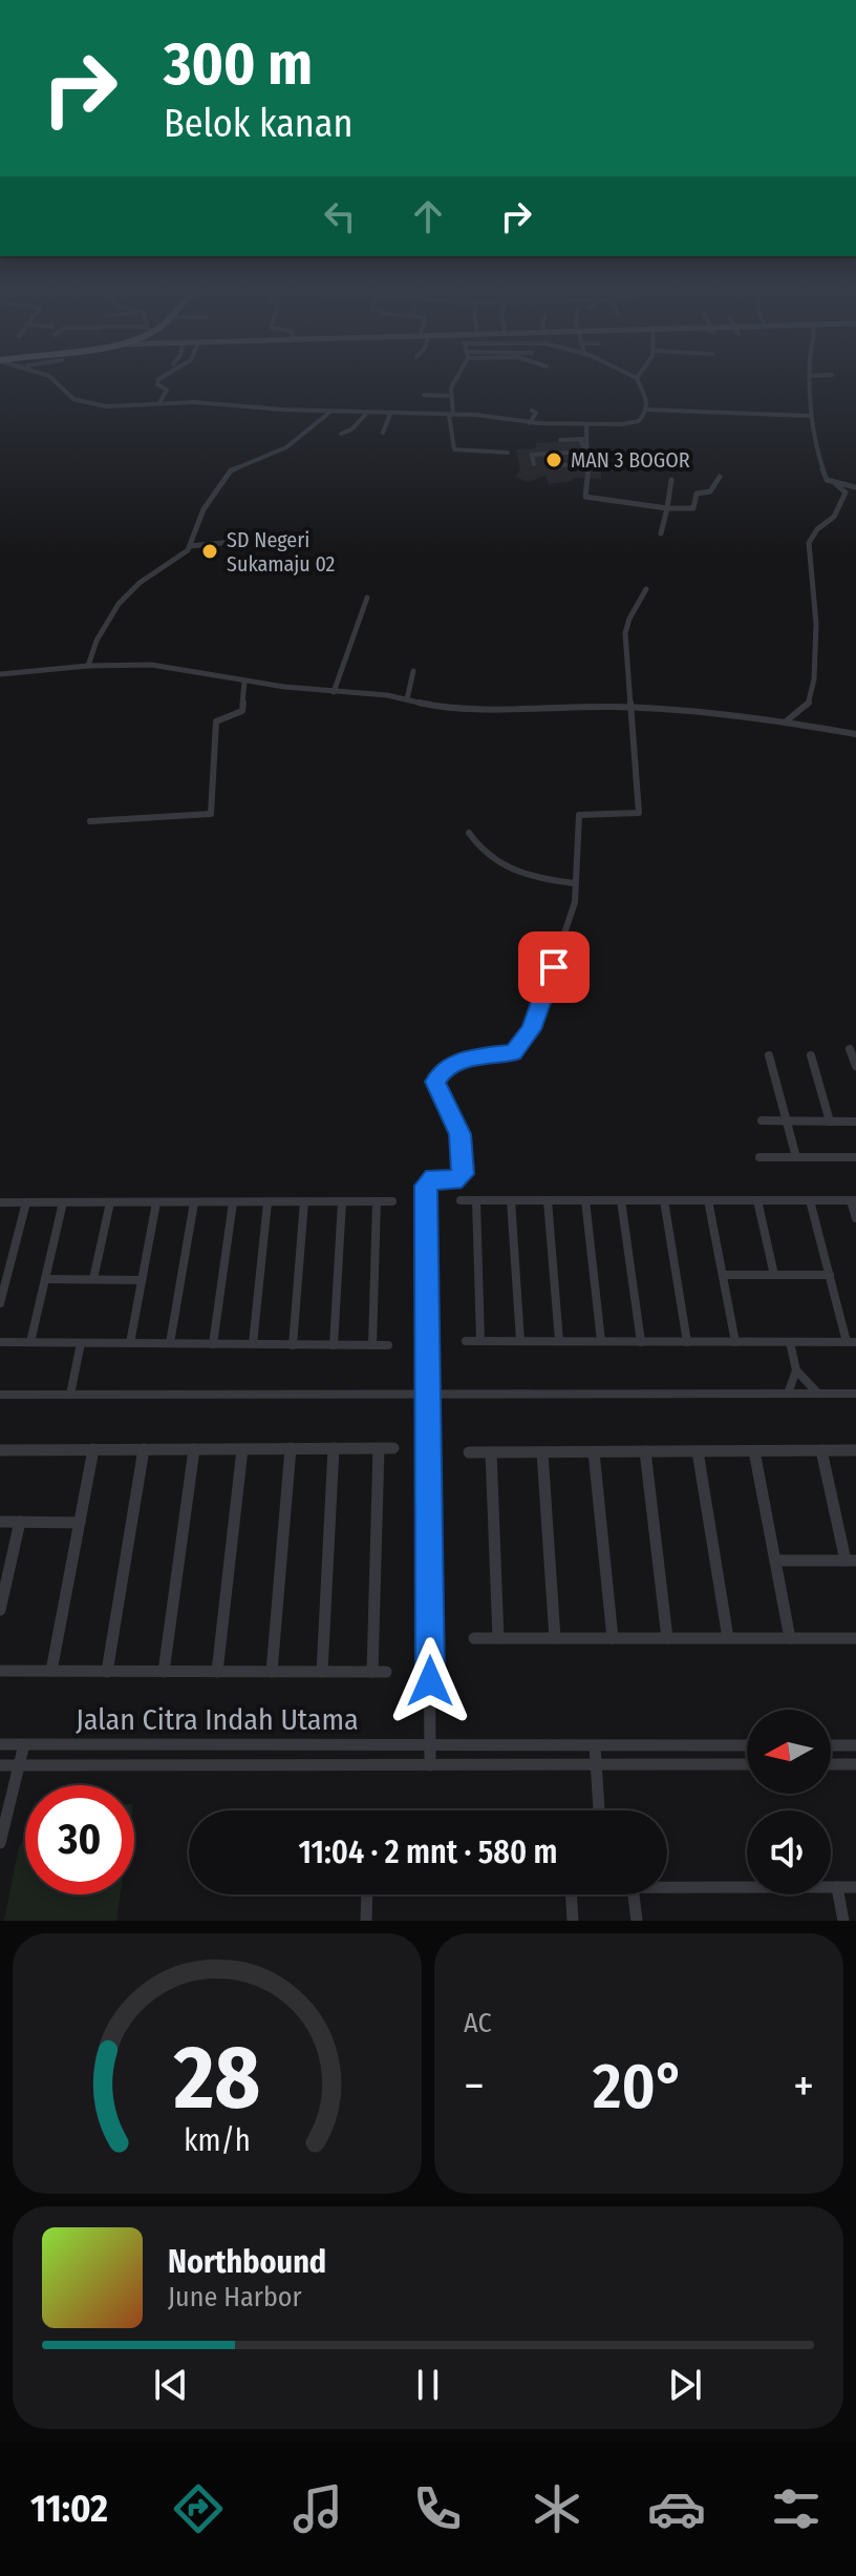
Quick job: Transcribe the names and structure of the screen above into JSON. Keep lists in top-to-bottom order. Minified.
{"streets":{"street":["Jalan Citra Indah Utama"]},"places":["MAN 3 BOGOR","SD Negeri Sukamaju 02"],"north":"left","page":{"turn":["300 m","Belok kanan"],"limit":"30","trip":"11:04 · 2 mnt · 580 m","tile":"AC","heat":["−","20°","+"],"song":["Northbound","June Harbor"],"tabs":"11:02","gauge":["28","km/h"]}}
